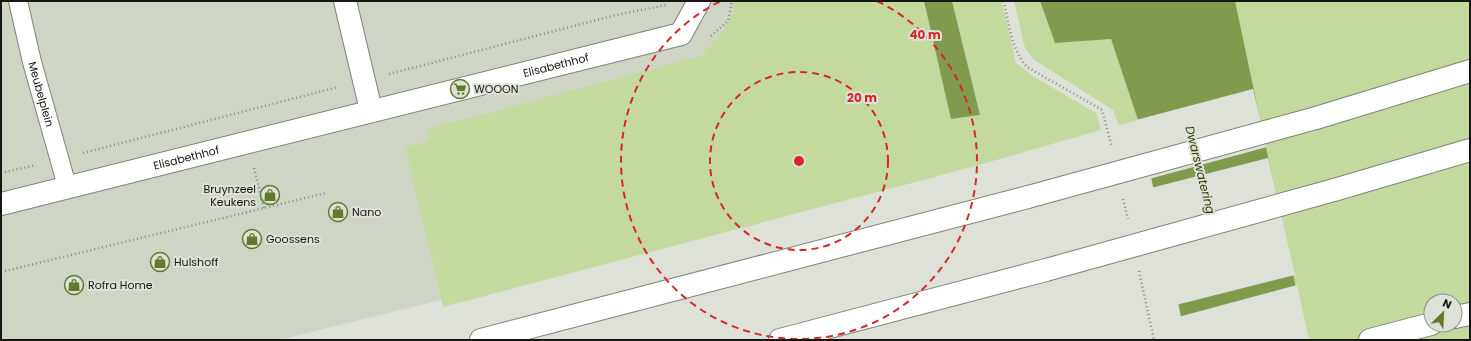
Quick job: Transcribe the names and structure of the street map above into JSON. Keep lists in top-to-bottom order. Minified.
{"streets":{"main road":["Elisabethhof"],"lane":["Meubelplein"]},"crossings":[["Elisabethhof","Meubelplein"]],"water":["Dwarswatering"],"places":{"supermarket":["WOOON"],"shop":["Bruynzeel Keukens","Nano","Goossens","Hulshoff","Rofra Home"]},"north":"top right","rings":["40 m","20 m"]}
